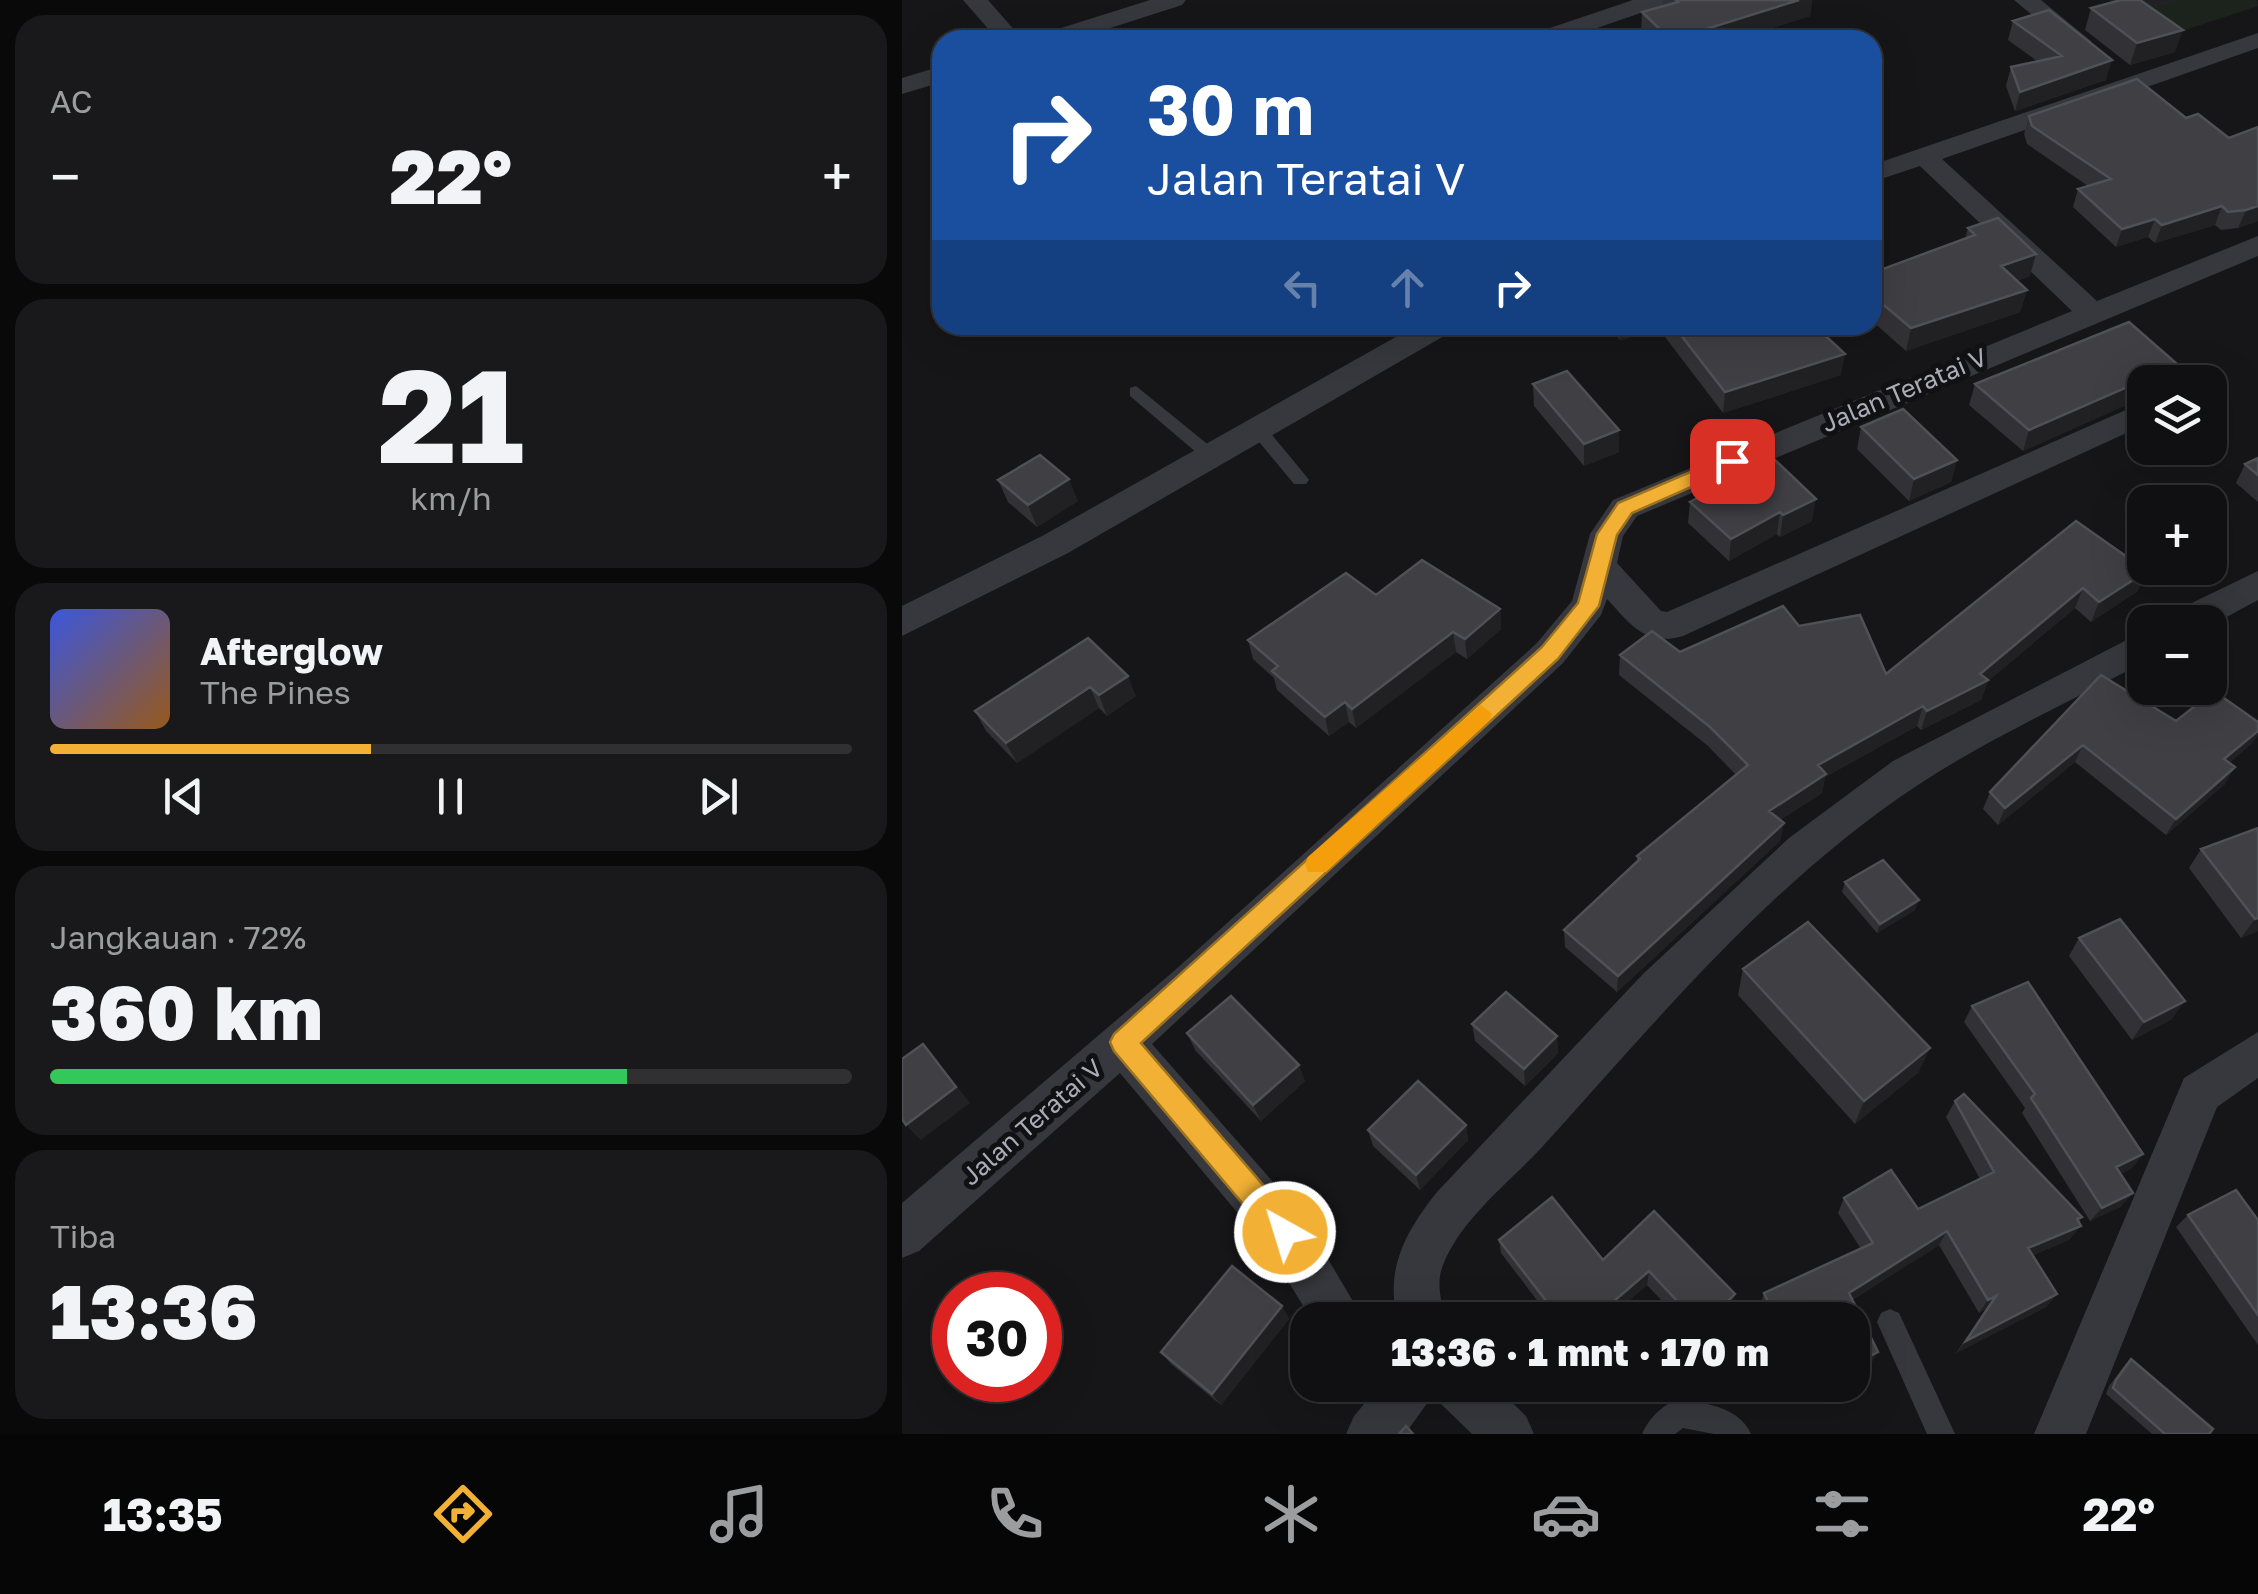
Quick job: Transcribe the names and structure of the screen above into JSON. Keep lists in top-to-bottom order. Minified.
{"streets":{"street":["Jalan Teratai V"]},"page":{"tile":["AC",["21","km/h"],["Jangkauan · 72%","360 km"],["Tiba","13:36"]],"turn":["30 m","Jalan Teratai V"],"heat":["−","22°","+"],"map_buttons":["+","−"],"song":["Afterglow","The Pines"],"limit":"30","trip":"13:36 · 1 mnt · 170 m","tabs":["13:35","22°"]}}
